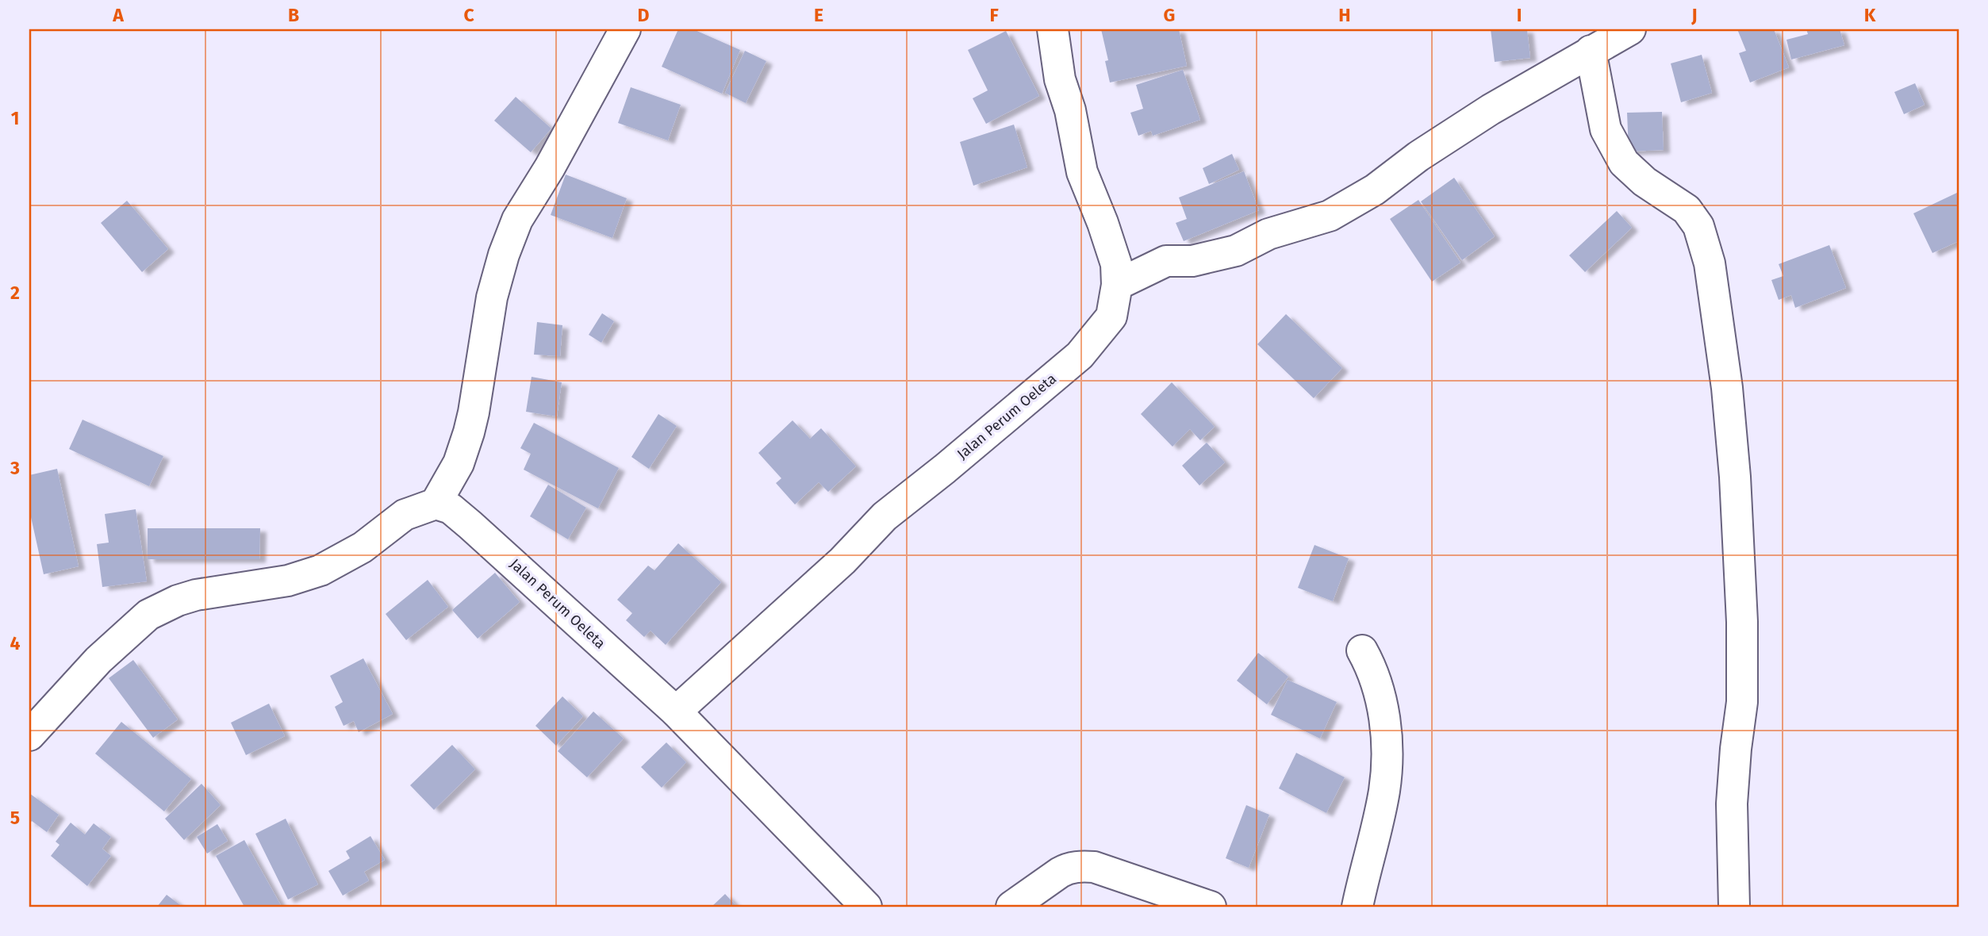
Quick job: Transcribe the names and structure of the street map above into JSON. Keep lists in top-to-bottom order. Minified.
{"streets":{"street":["Jalan Perum Oeleta"]},"grid":{"columns":["A","B","C","D","E","F","G","H","I","J","K"],"rows":["1","2","3","4","5"]}}
